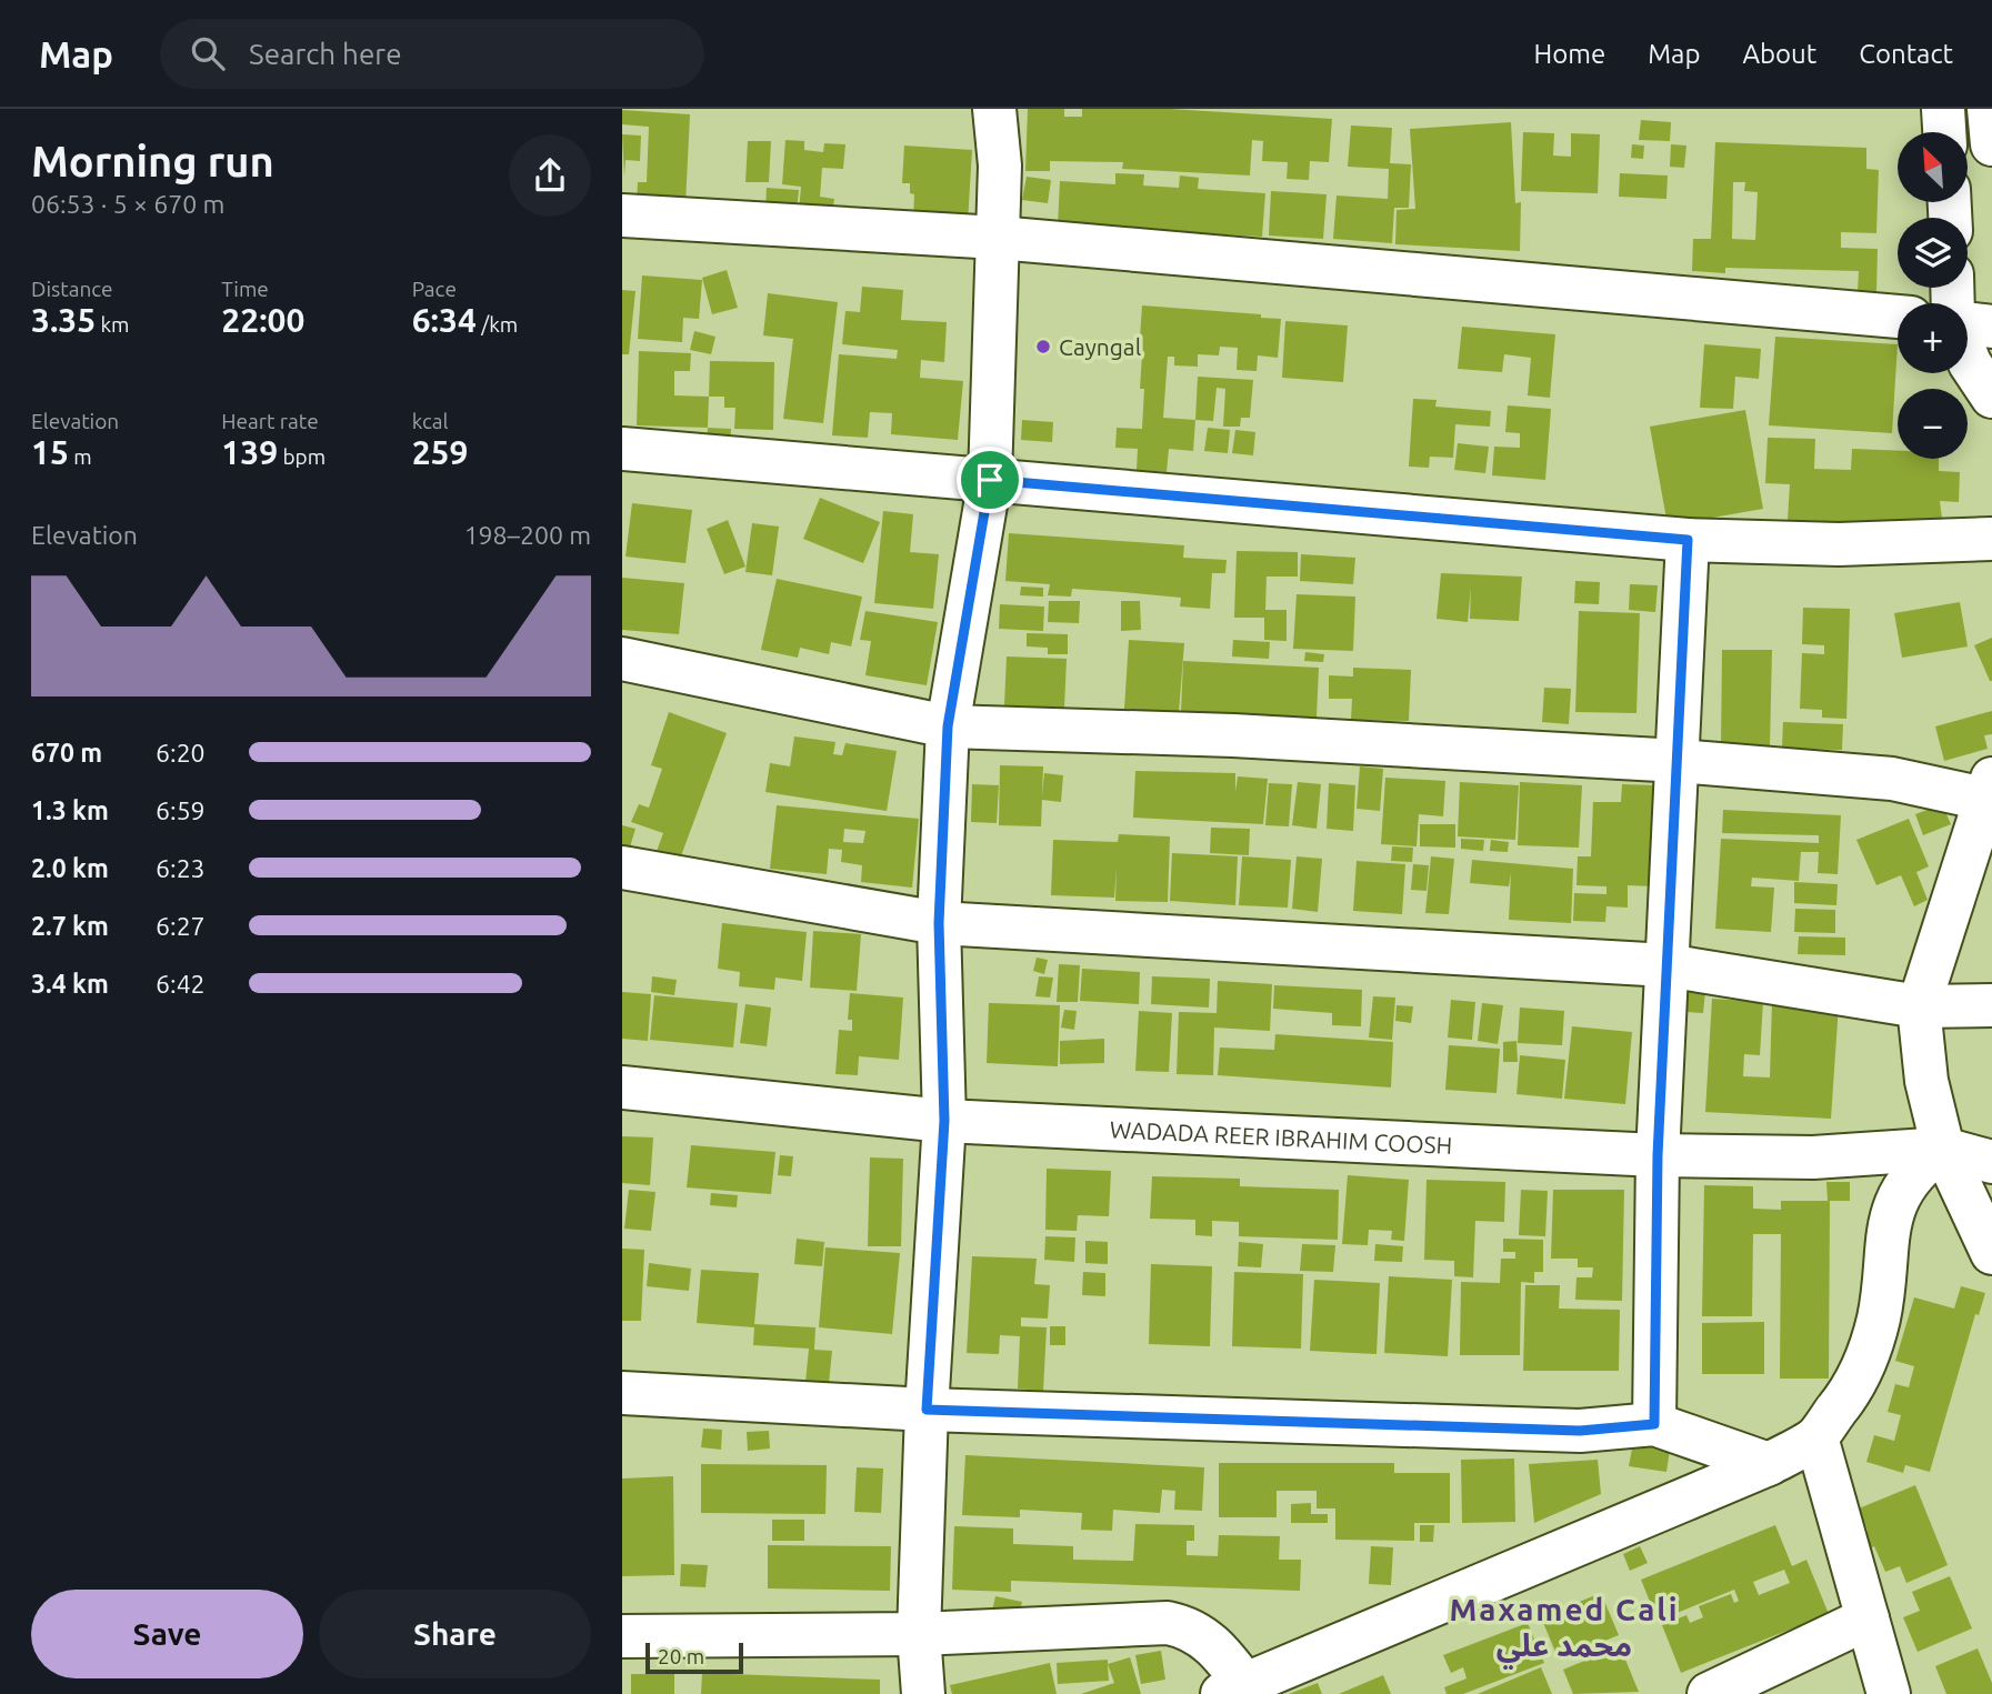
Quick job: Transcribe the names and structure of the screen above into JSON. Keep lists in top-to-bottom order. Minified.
{"streets":{"main road":["WADADA REER IBRAHIM COOSH"]},"districts":["Maxamed Cali محمد علي"],"places":["Cayngal"],"scale_bar":"20 m","north":"top left","page":{"header":"Map","search":"Search here","nav":["Home","Map","About","Contact"],"heading":["Morning run","06:53 · 5 × 670 m"],"map_buttons":["+","−"],"stats":[["Distance","3.35 km"],["Time","22:00"],["Pace","6:34 /km"],["Elevation","15 m"],["Heart rate","139 bpm"],["kcal","259"]],"chart":["Elevation","198–200 m"],"list":[{"name":"670 m","note":"6:20"},{"name":"1.3 km","note":"6:59"},{"name":"2.0 km","note":"6:23"},{"name":"2.7 km","note":"6:27"},{"name":"3.4 km","note":"6:42"}],"buttons":["Save","Share"],"scale":"20 m"}}
